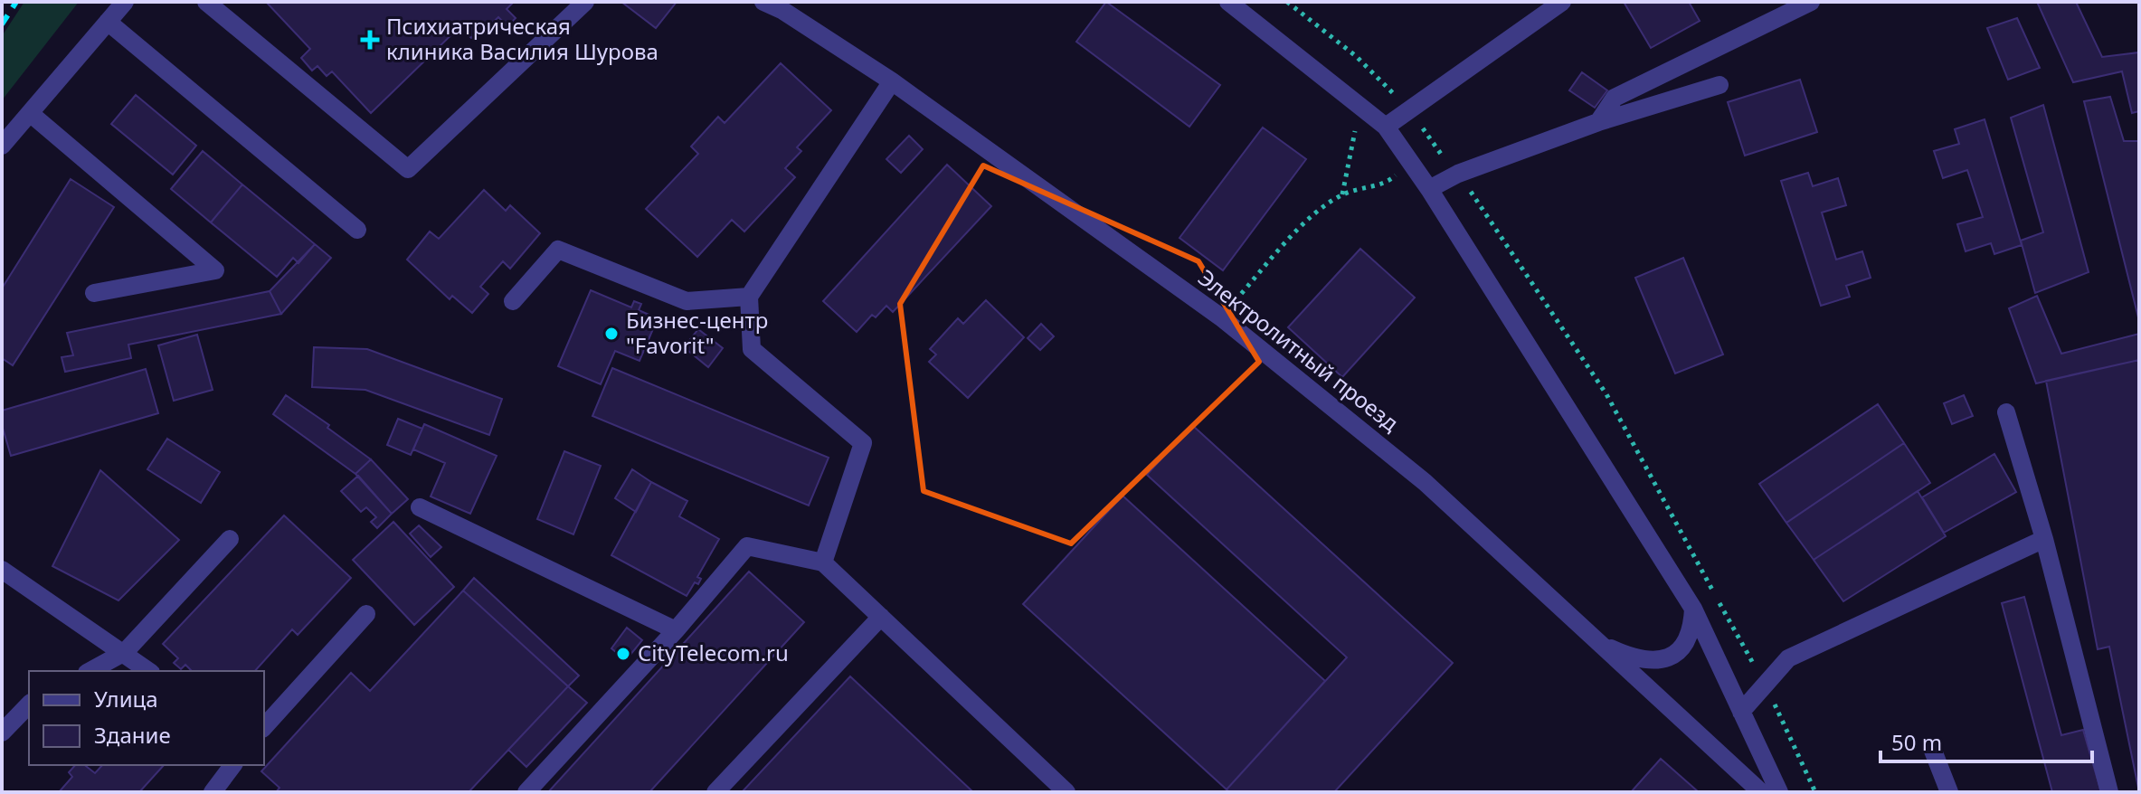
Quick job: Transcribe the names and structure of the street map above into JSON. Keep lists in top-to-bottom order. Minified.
{"streets":{"street":["Электролитный проезд"]},"places":{"health":["Психиатрическая клиника Василия Шурова"],"other":["Бизнес-центр \"Favorit\"","CityTelecom.ru"]},"legend":["Улица","Здание"],"scale_bar":"50 m"}
